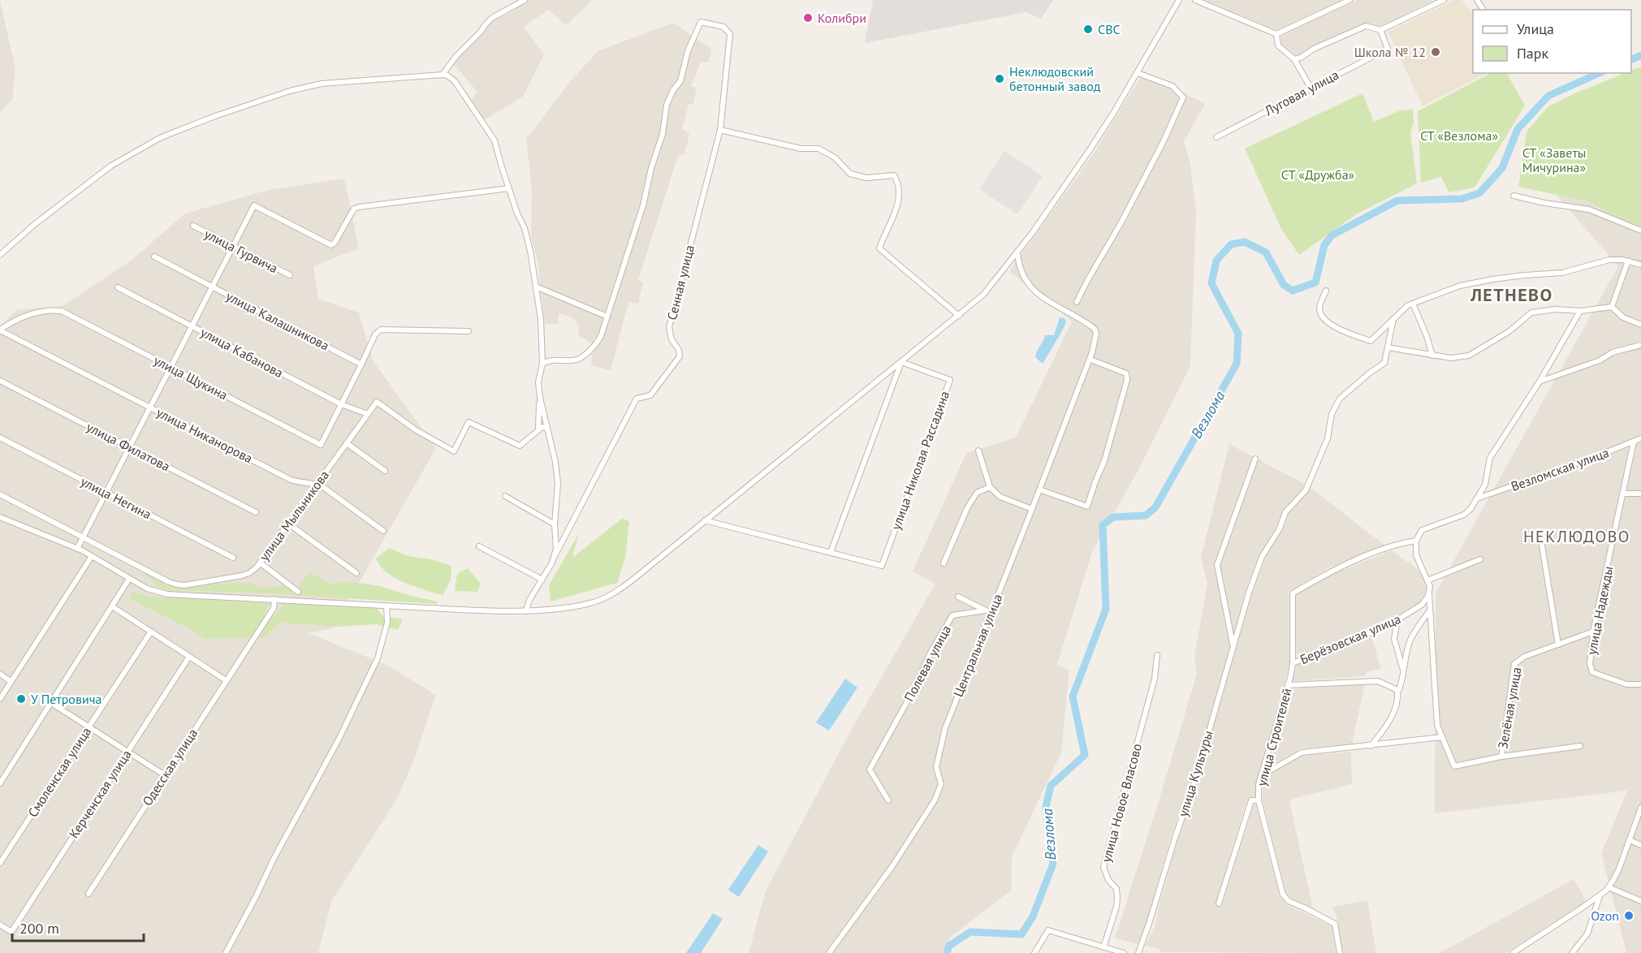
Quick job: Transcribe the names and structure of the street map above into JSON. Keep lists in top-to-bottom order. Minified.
{"streets":{"street":["Луговая улица","улица Гурвича","Сенная улица","улица Калашникова","улица Кабанова","улица Щукина","улица Никанорова","улица Филатова","улица Николая Рассадина","Везломская улица","улица Негина","улица Мыльникова","улица Надежды","Берёзовская улица","Центральная улица","Полевая улица","Зелёная улица","улица Строителей","Одесская улица","Смоленская улица","улица Культуры","Керченская улица","улица Новое Власово"]},"crossings":[["улица Кабанова","улица Щукина"],["улица Кабанова","улица Мыльникова"],["улица Щукина","улица Никанорова"],["улица Никанорова","улица Мыльникова"],["Везломская улица","улица Надежды"],["улица Надежды","Зелёная улица"],["Берёзовская улица","улица Строителей"]],"districts":["ЛЕТНЕВО","НЕКЛЮДОВО"],"water":["Везлома"],"parks":["СТ «Везлома»","СТ «Заветы Мичурина»","СТ «Дружба»"],"places":["Колибри","СВС","Школа № 12","Неклюдовский бетонный завод","У Петровича","Ozon"],"legend":["Улица","Парк"],"scale_bar":"200 m"}
